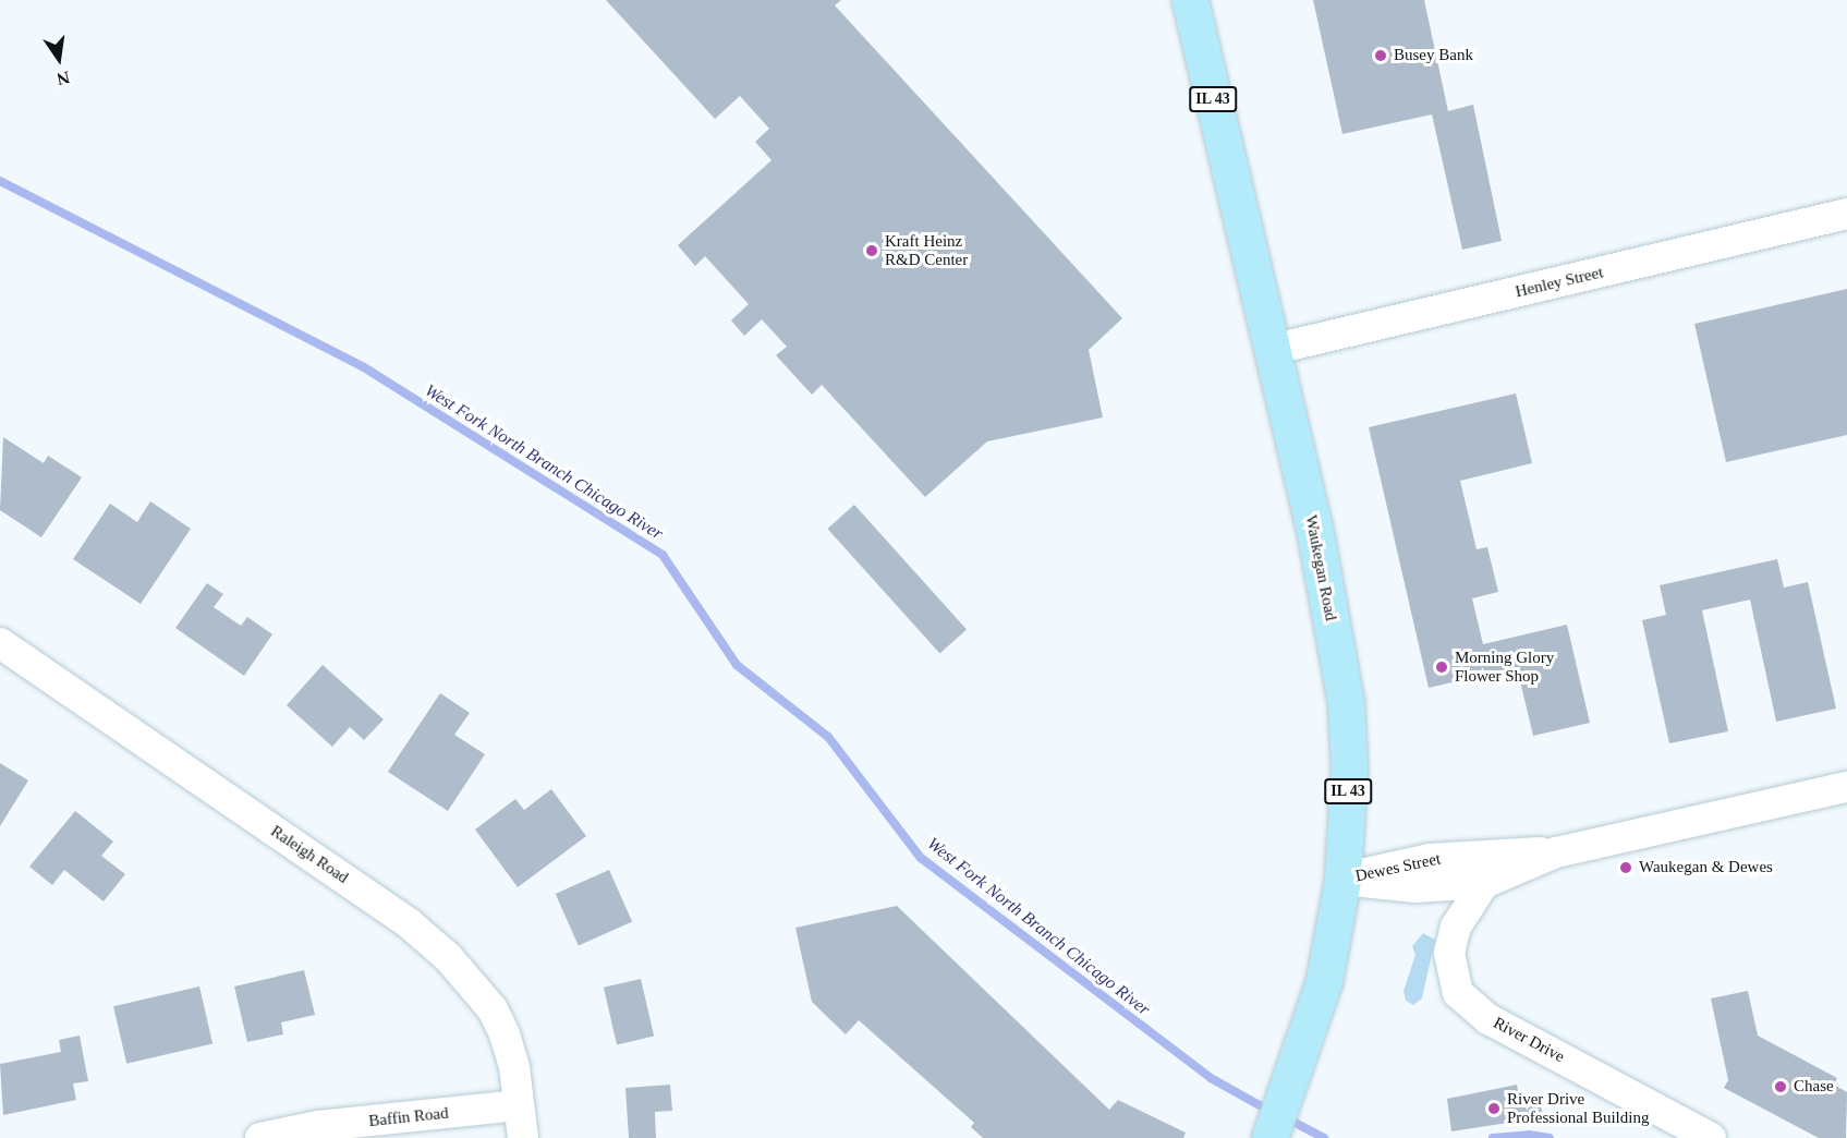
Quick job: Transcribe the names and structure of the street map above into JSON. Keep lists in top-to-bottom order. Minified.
{"streets":{"main road":["IL 43","Waukegan Road"],"street":["Henley Street","Raleigh Road","Dewes Street","River Drive","Baffin Road"]},"crossings":[["Henley Street","Waukegan Road"],["Waukegan Road","Dewes Street"],["Raleigh Road","Baffin Road"],["Dewes Street","River Drive"]],"water":["West Fork North Branch Chicago River"],"places":["Busey Bank","Kraft Heinz R&D Center","Morning Glory Flower Shop","Waukegan & Dewes","Chase","River Drive Professional Building"],"north":"bottom"}
